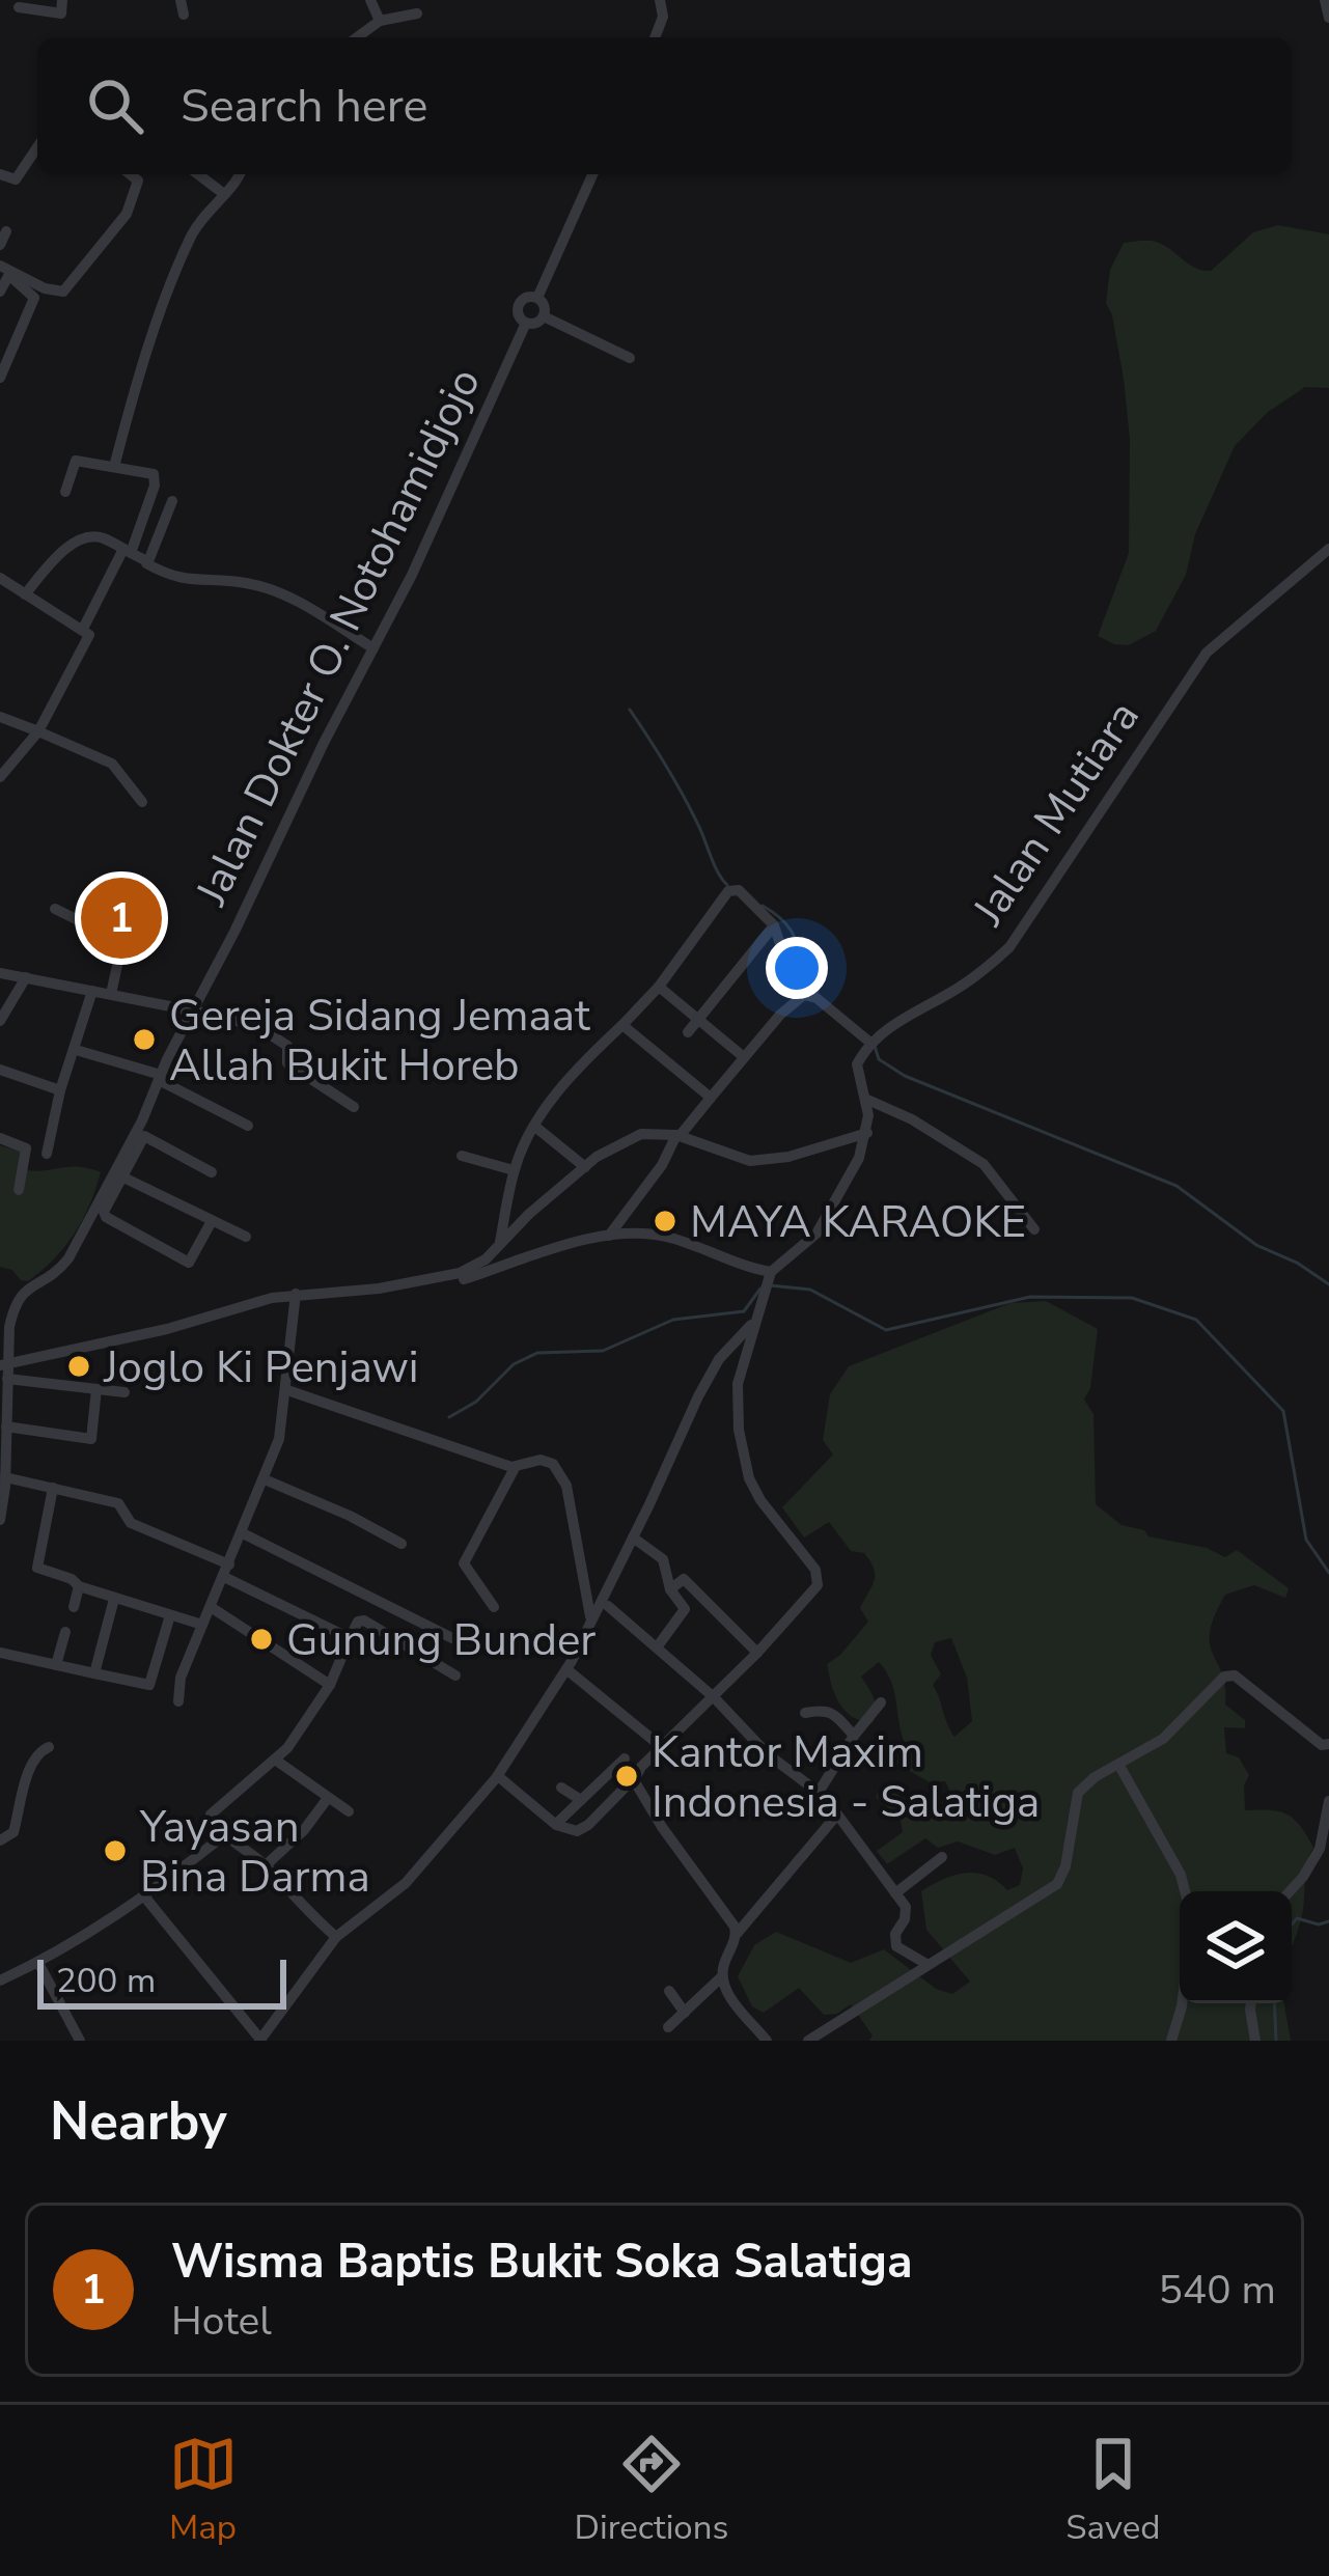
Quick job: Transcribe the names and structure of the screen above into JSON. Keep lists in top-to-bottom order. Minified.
{"streets":{"street":["Jalan Dokter O. Notohamidjojo","Jalan Mutiara"]},"places":["Gereja Sidang Jemaat Allah Bukit Horeb","MAYA KARAOKE","Joglo Ki Penjawi","Gunung Bunder","Kantor Maxim Indonesia - Salatiga","Yayasan Bina Darma"],"scale_bar":"200 m","page":{"search":"Search here","pins":"1","scale":"200 m","heading":"Nearby","list":[{"mark":"1","name":"Wisma Baptis Bukit Soka Salatiga","note":"Hotel","value":"540 m"}],"nav":["Map","Directions","Saved"]}}
